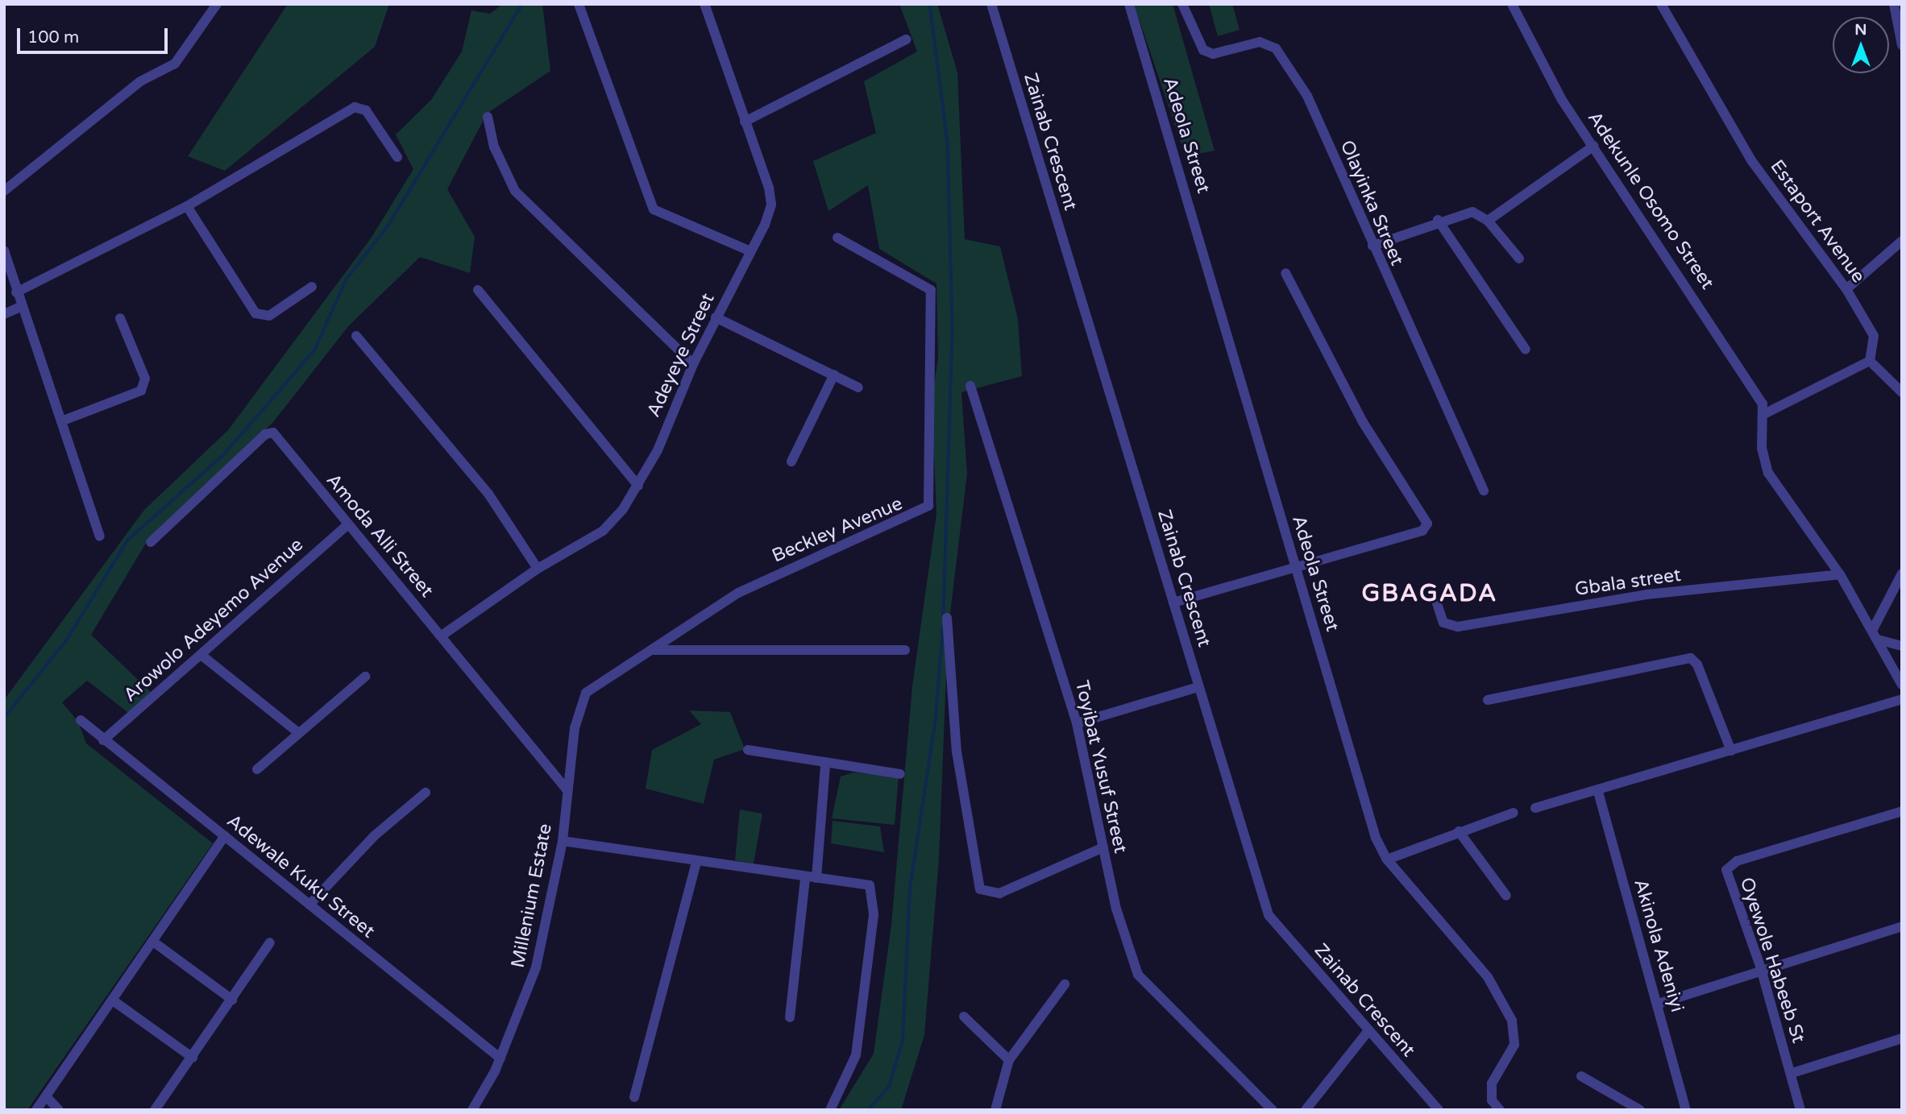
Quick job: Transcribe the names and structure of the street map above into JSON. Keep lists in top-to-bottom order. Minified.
{"streets":{"street":["Adeola Street","Zainab Crescent","Adekunle Osomo Street","Olayinka Street","Estaport Avenue","Adeyeye Street","Beckley Avenue","Amoda Alli Street","Gbala street","Arowolo Adeyemo Avenue","Toyibat Yusuf Street","Adewale Kuku Street","Millenium Estate","Akinola Adeniyi","Oyewole Habeeb St"]},"crossings":[["Adeyeye Street","Amoda Alli Street"],["Beckley Avenue","Millenium Estate"],["Amoda Alli Street","Arowolo Adeyemo Avenue"],["Amoda Alli Street","Millenium Estate"],["Arowolo Adeyemo Avenue","Adewale Kuku Street"],["Adewale Kuku Street","Millenium Estate"]],"districts":["GBAGADA"],"scale_bar":"100 m","north":"top"}
